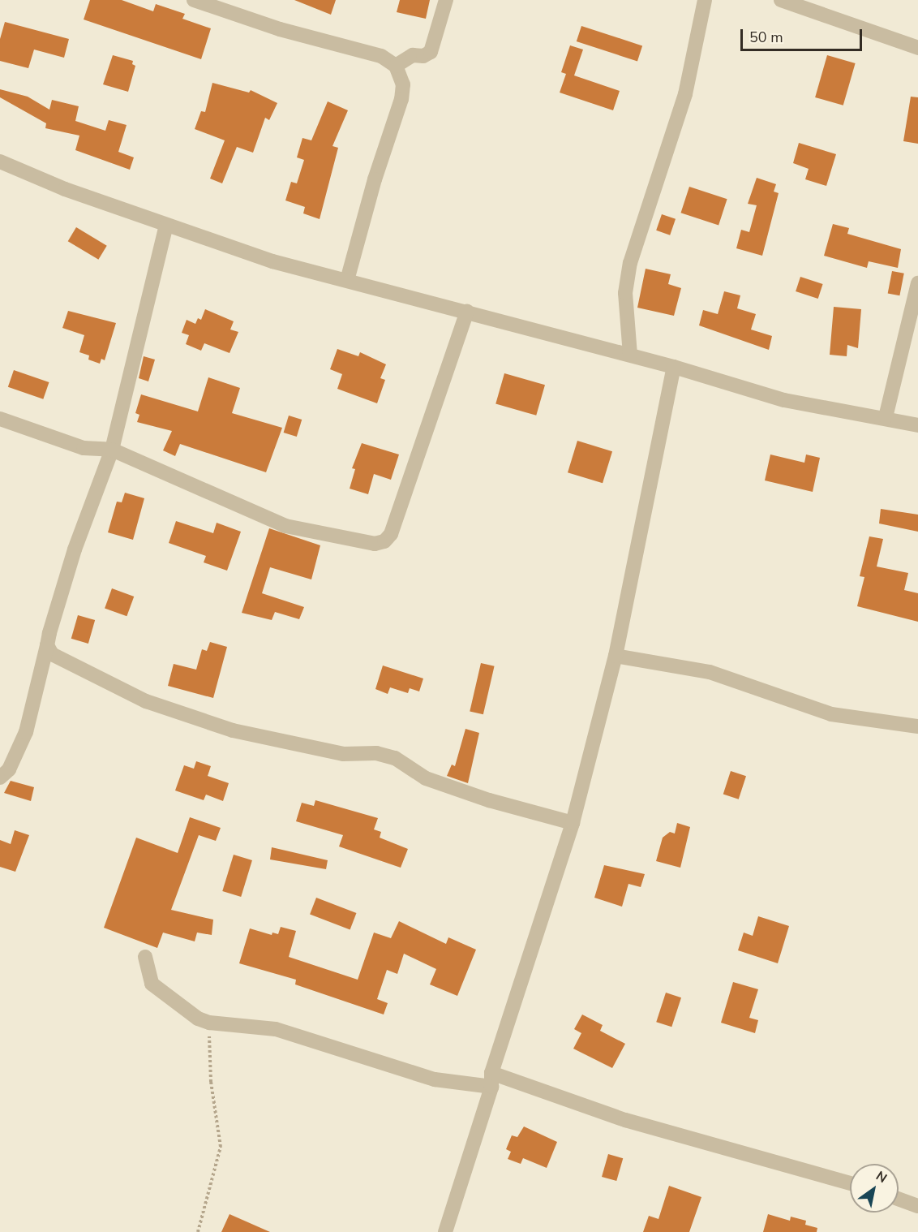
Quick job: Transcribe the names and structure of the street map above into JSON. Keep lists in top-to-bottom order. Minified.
{"scale_bar":"50 m","north":"top right"}
